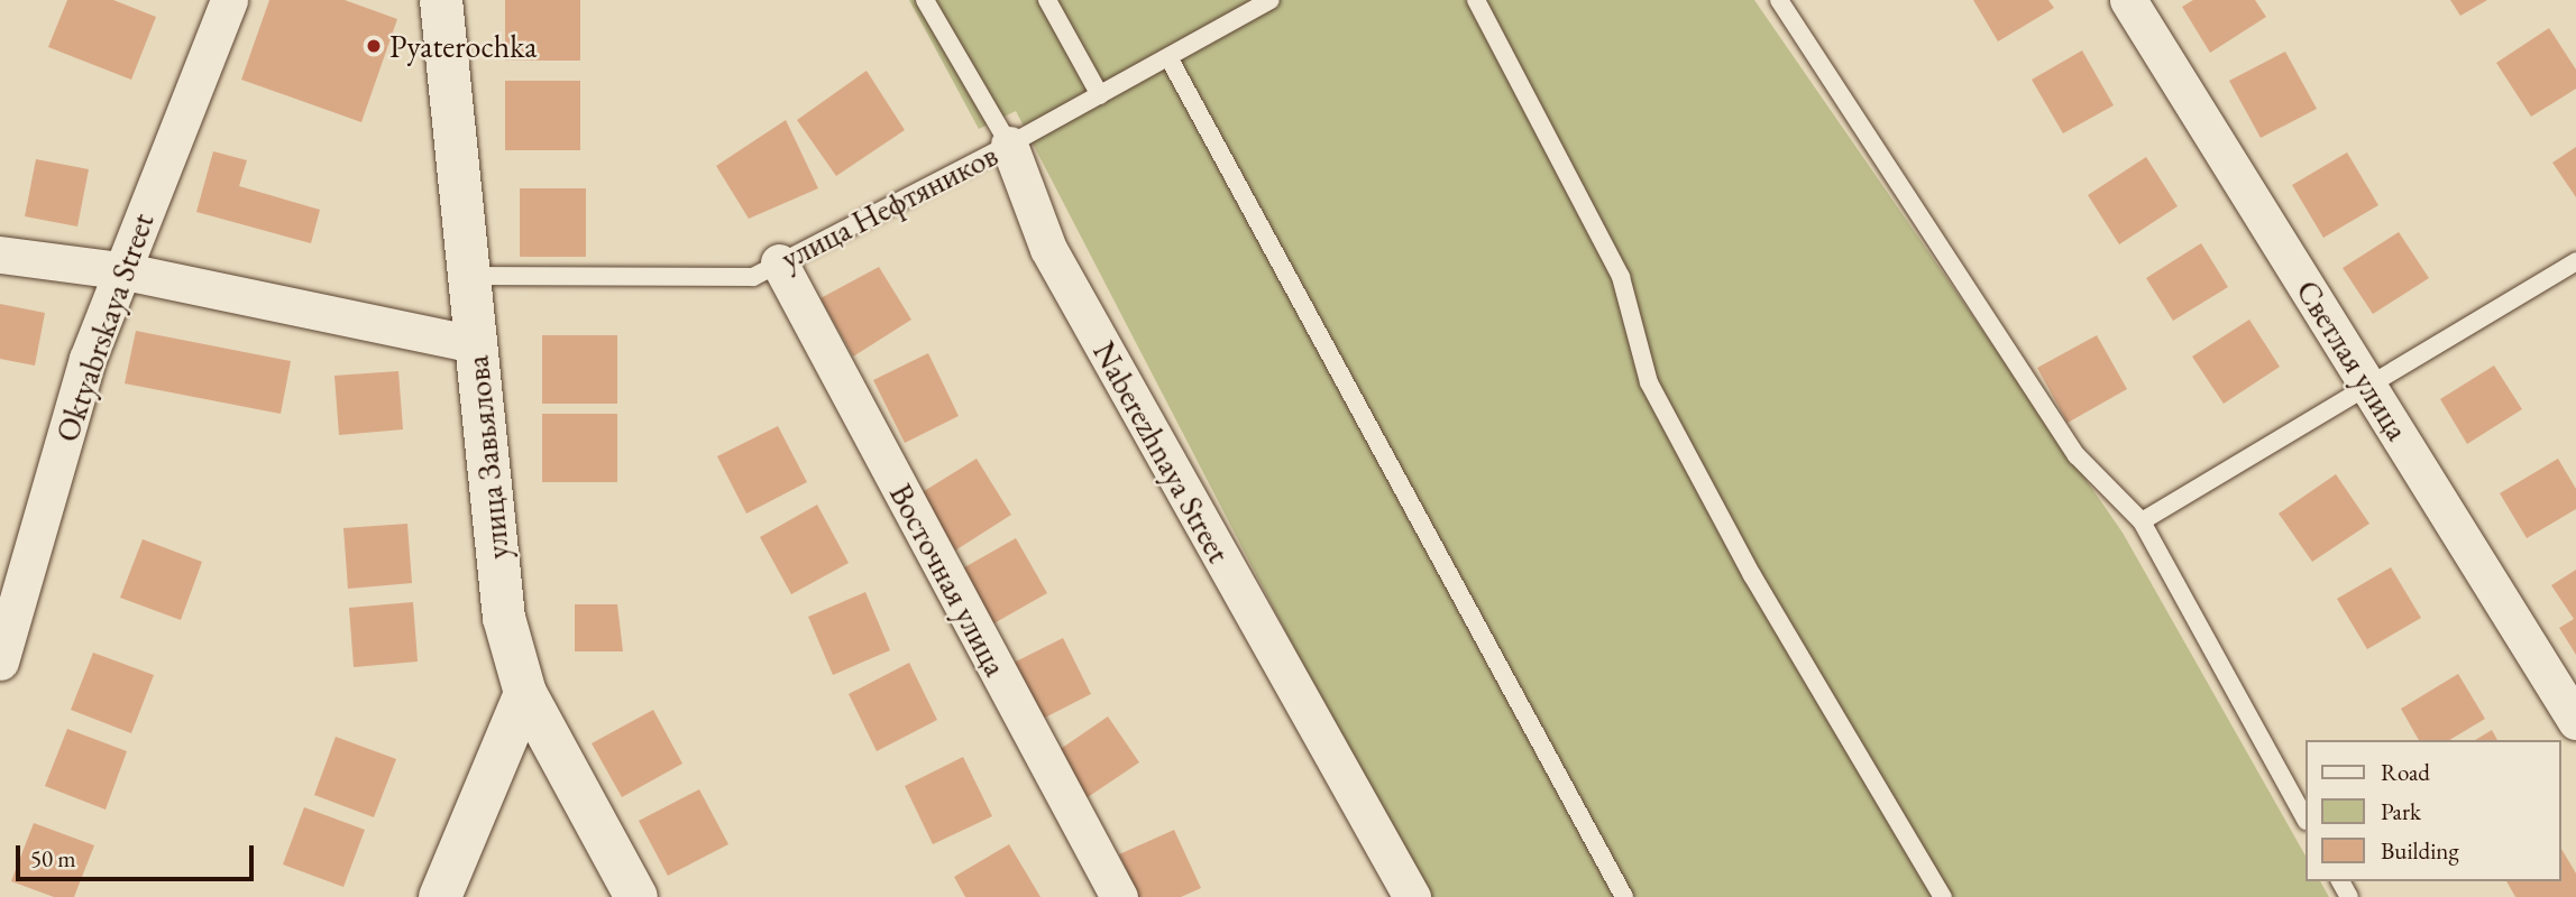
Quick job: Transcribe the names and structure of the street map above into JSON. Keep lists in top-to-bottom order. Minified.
{"streets":{"street":["Oktyabrskaya Street","Светлая улица","Naberezhnaya Street","улица Завьялова","Восточная улица"],"lane":["улица Нефтяников"]},"crossings":[["улица Нефтяников","Naberezhnaya Street"],["улица Нефтяников","улица Завьялова"],["улица Нефтяников","Восточная улица"]],"places":["Pyaterochka"],"legend":["Road","Park","Building"],"scale_bar":"50 m"}
